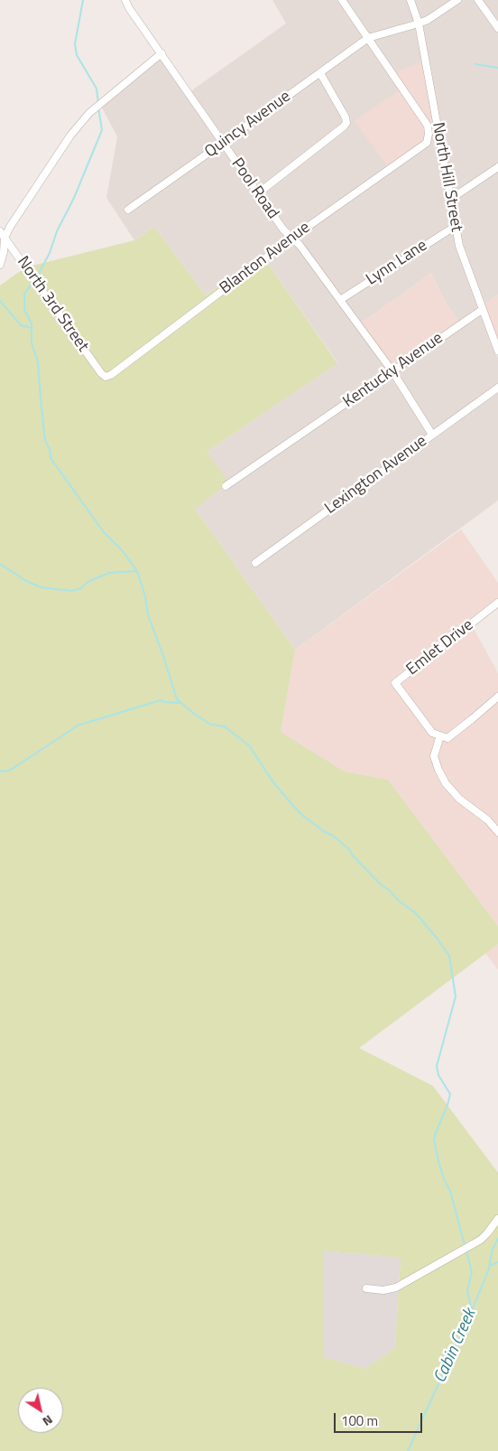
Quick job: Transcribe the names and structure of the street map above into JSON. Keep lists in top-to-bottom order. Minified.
{"streets":{"street":["Quincy Avenue","North Hill Street","Pool Road","Blanton Avenue","Lynn Lane","North 3rd Street","Kentucky Avenue","Lexington Avenue","Emlet Drive"]},"crossings":[["Quincy Avenue","Pool Road"],["Quincy Avenue","Blanton Avenue"],["North Hill Street","Lynn Lane"],["North Hill Street","Kentucky Avenue"],["Pool Road","Blanton Avenue"],["Pool Road","Lynn Lane"],["Pool Road","Kentucky Avenue"],["Pool Road","Lexington Avenue"],["Blanton Avenue","North 3rd Street"]],"water":["Cabin Creek"],"scale_bar":"100 m","north":"bottom right"}
